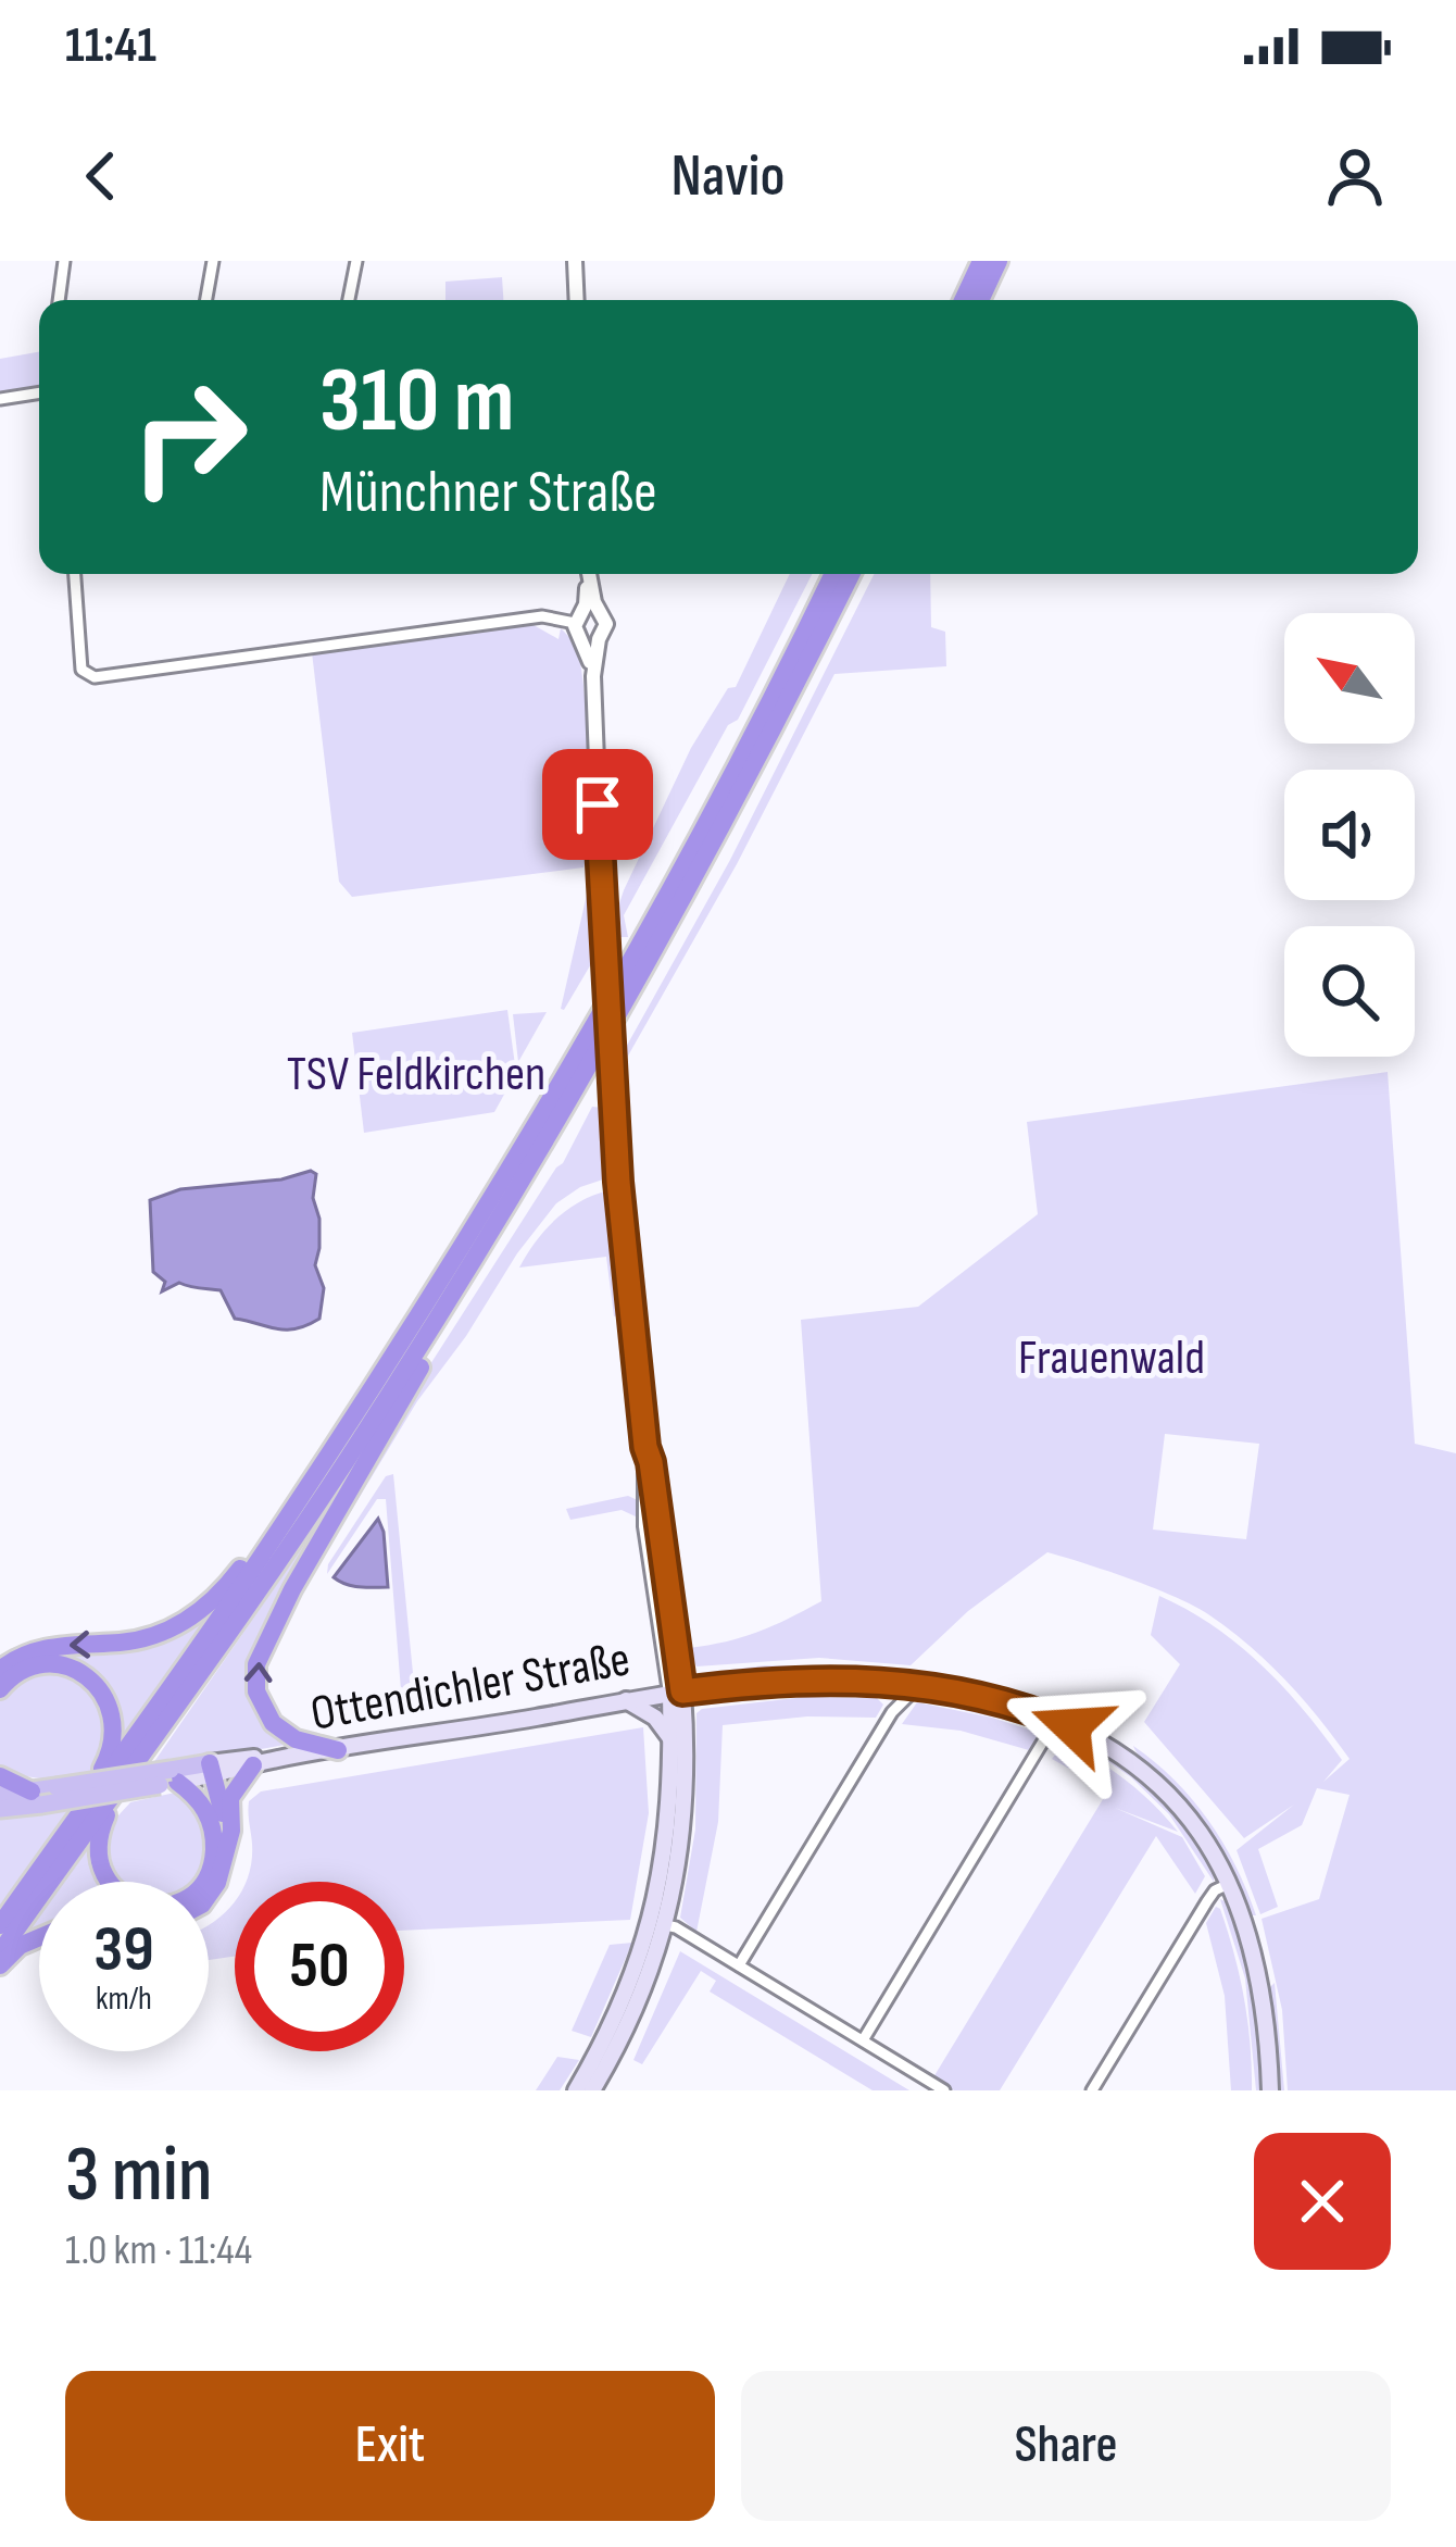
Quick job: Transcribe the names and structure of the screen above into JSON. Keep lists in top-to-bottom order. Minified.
{"streets":{"main road":["Ottendichler Straße"]},"parks":["TSV Feldkirchen","Frauenwald"],"north":"top left","page":{"status":"11:41","header":"Navio","turn":["310 m","Münchner Straße"],"speed":"39 km/h","limit":"50","heading":["3 min","1.0 km · 11:44"],"buttons":["Exit","Share"]}}
